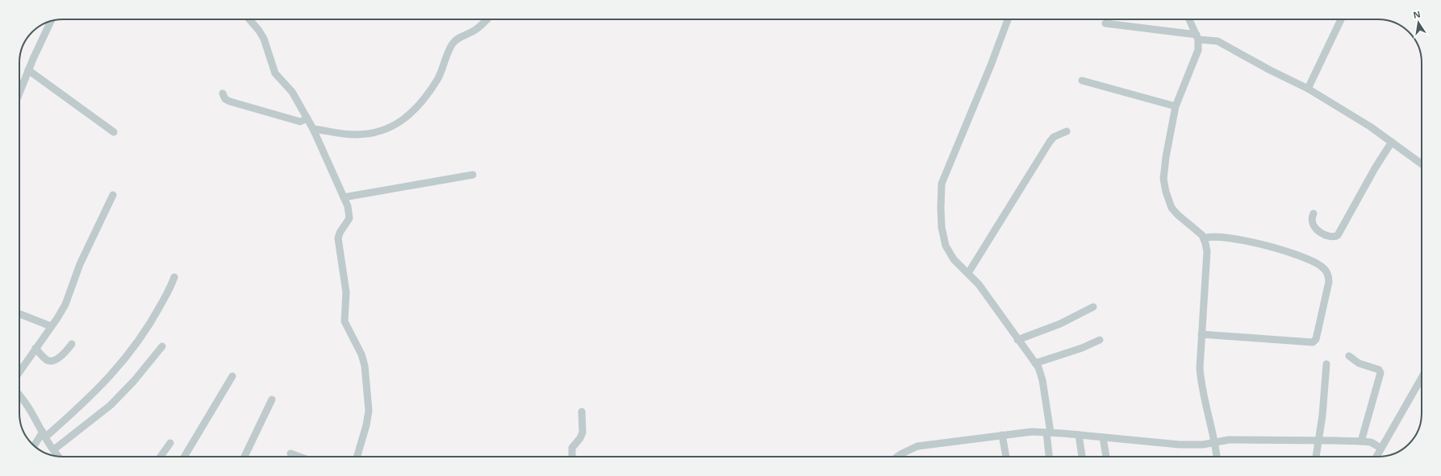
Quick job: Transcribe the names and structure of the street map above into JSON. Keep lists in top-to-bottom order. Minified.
{"north":"top"}
